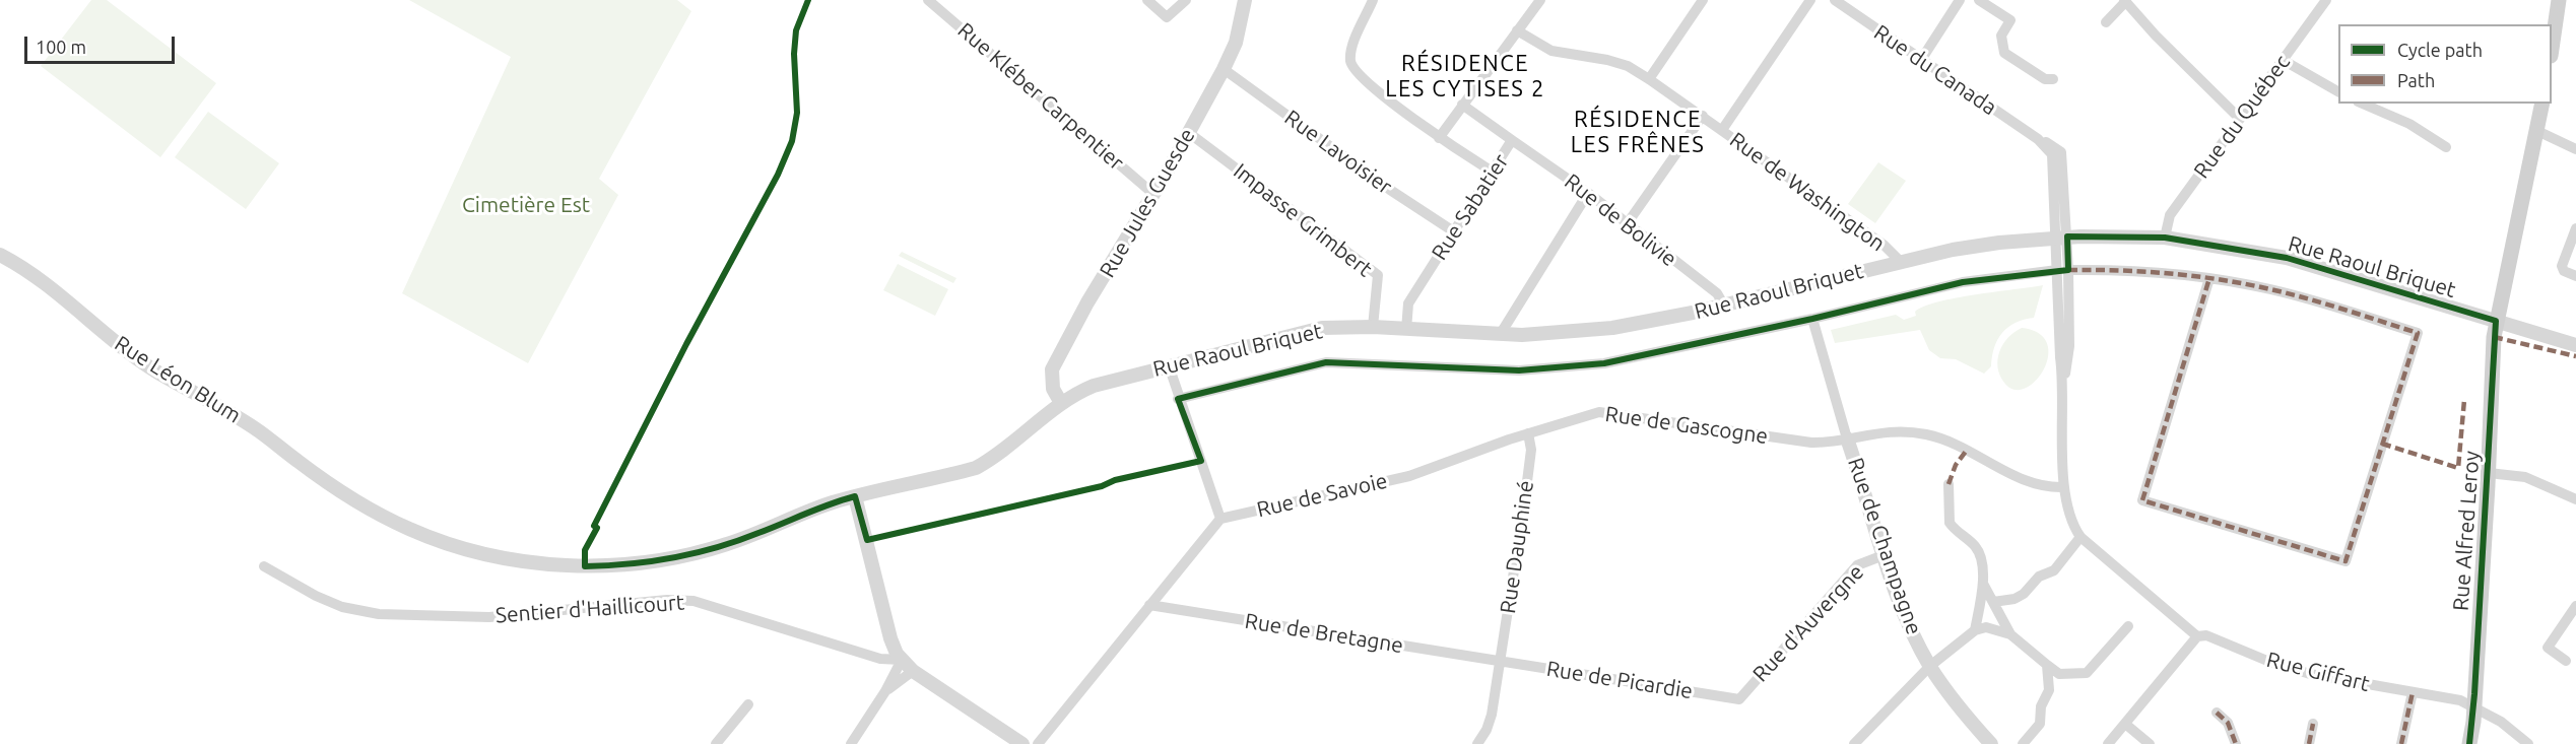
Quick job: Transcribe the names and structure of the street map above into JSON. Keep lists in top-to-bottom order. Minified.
{"streets":{"main road":["Rue Alfred Leroy"],"street":["Rue du Canada","Rue Kléber Carpentier","Rue du Québec","Rue Lavoisier","Rue de Washington","Rue Jules Guesde","Rue Sabatier","Impasse Grimbert","Rue de Bolivie","Rue Raoul Briquet","Rue Léon Blum","Rue de Gascogne","Rue de Savoie","Rue de Champagne","Rue Dauphiné","Sentier d'Haillicourt","Rue d'Auvergne","Rue de Bretagne","Rue Giffart","Rue de Picardie"]},"crossings":[["Rue du Canada","Rue Raoul Briquet"],["Rue du Canada","Rue de Gascogne"],["Rue Kléber Carpentier","Rue Jules Guesde"],["Rue du Québec","Rue Raoul Briquet"],["Rue Lavoisier","Rue Jules Guesde"],["Rue Lavoisier","Rue Sabatier"],["Rue de Washington","Rue Raoul Briquet"],["Rue Jules Guesde","Impasse Grimbert"],["Rue Jules Guesde","Rue Raoul Briquet"],["Rue Sabatier","Rue de Bolivie"],["Rue Sabatier","Rue Raoul Briquet"],["Impasse Grimbert","Rue Raoul Briquet"],["Rue de Bolivie","Rue Raoul Briquet"],["Rue Raoul Briquet","Rue Léon Blum"],["Rue Raoul Briquet","Rue Alfred Leroy"],["Rue de Gascogne","Rue de Savoie"],["Rue de Gascogne","Rue de Champagne"],["Rue de Gascogne","Rue Dauphiné"],["Rue de Savoie","Rue Dauphiné"],["Rue Alfred Leroy","Rue Giffart"],["Rue de Champagne","Rue d'Auvergne"],["Rue Dauphiné","Rue de Bretagne"],["Rue Dauphiné","Rue de Picardie"],["Rue d'Auvergne","Rue de Picardie"],["Rue de Bretagne","Rue de Picardie"]],"districts":["RÉSIDENCE LES CYTISES 2","RÉSIDENCE LES FRÊNES"],"parks":["Cimetière Est"],"legend":["Cycle path","Path"],"scale_bar":"100 m"}
